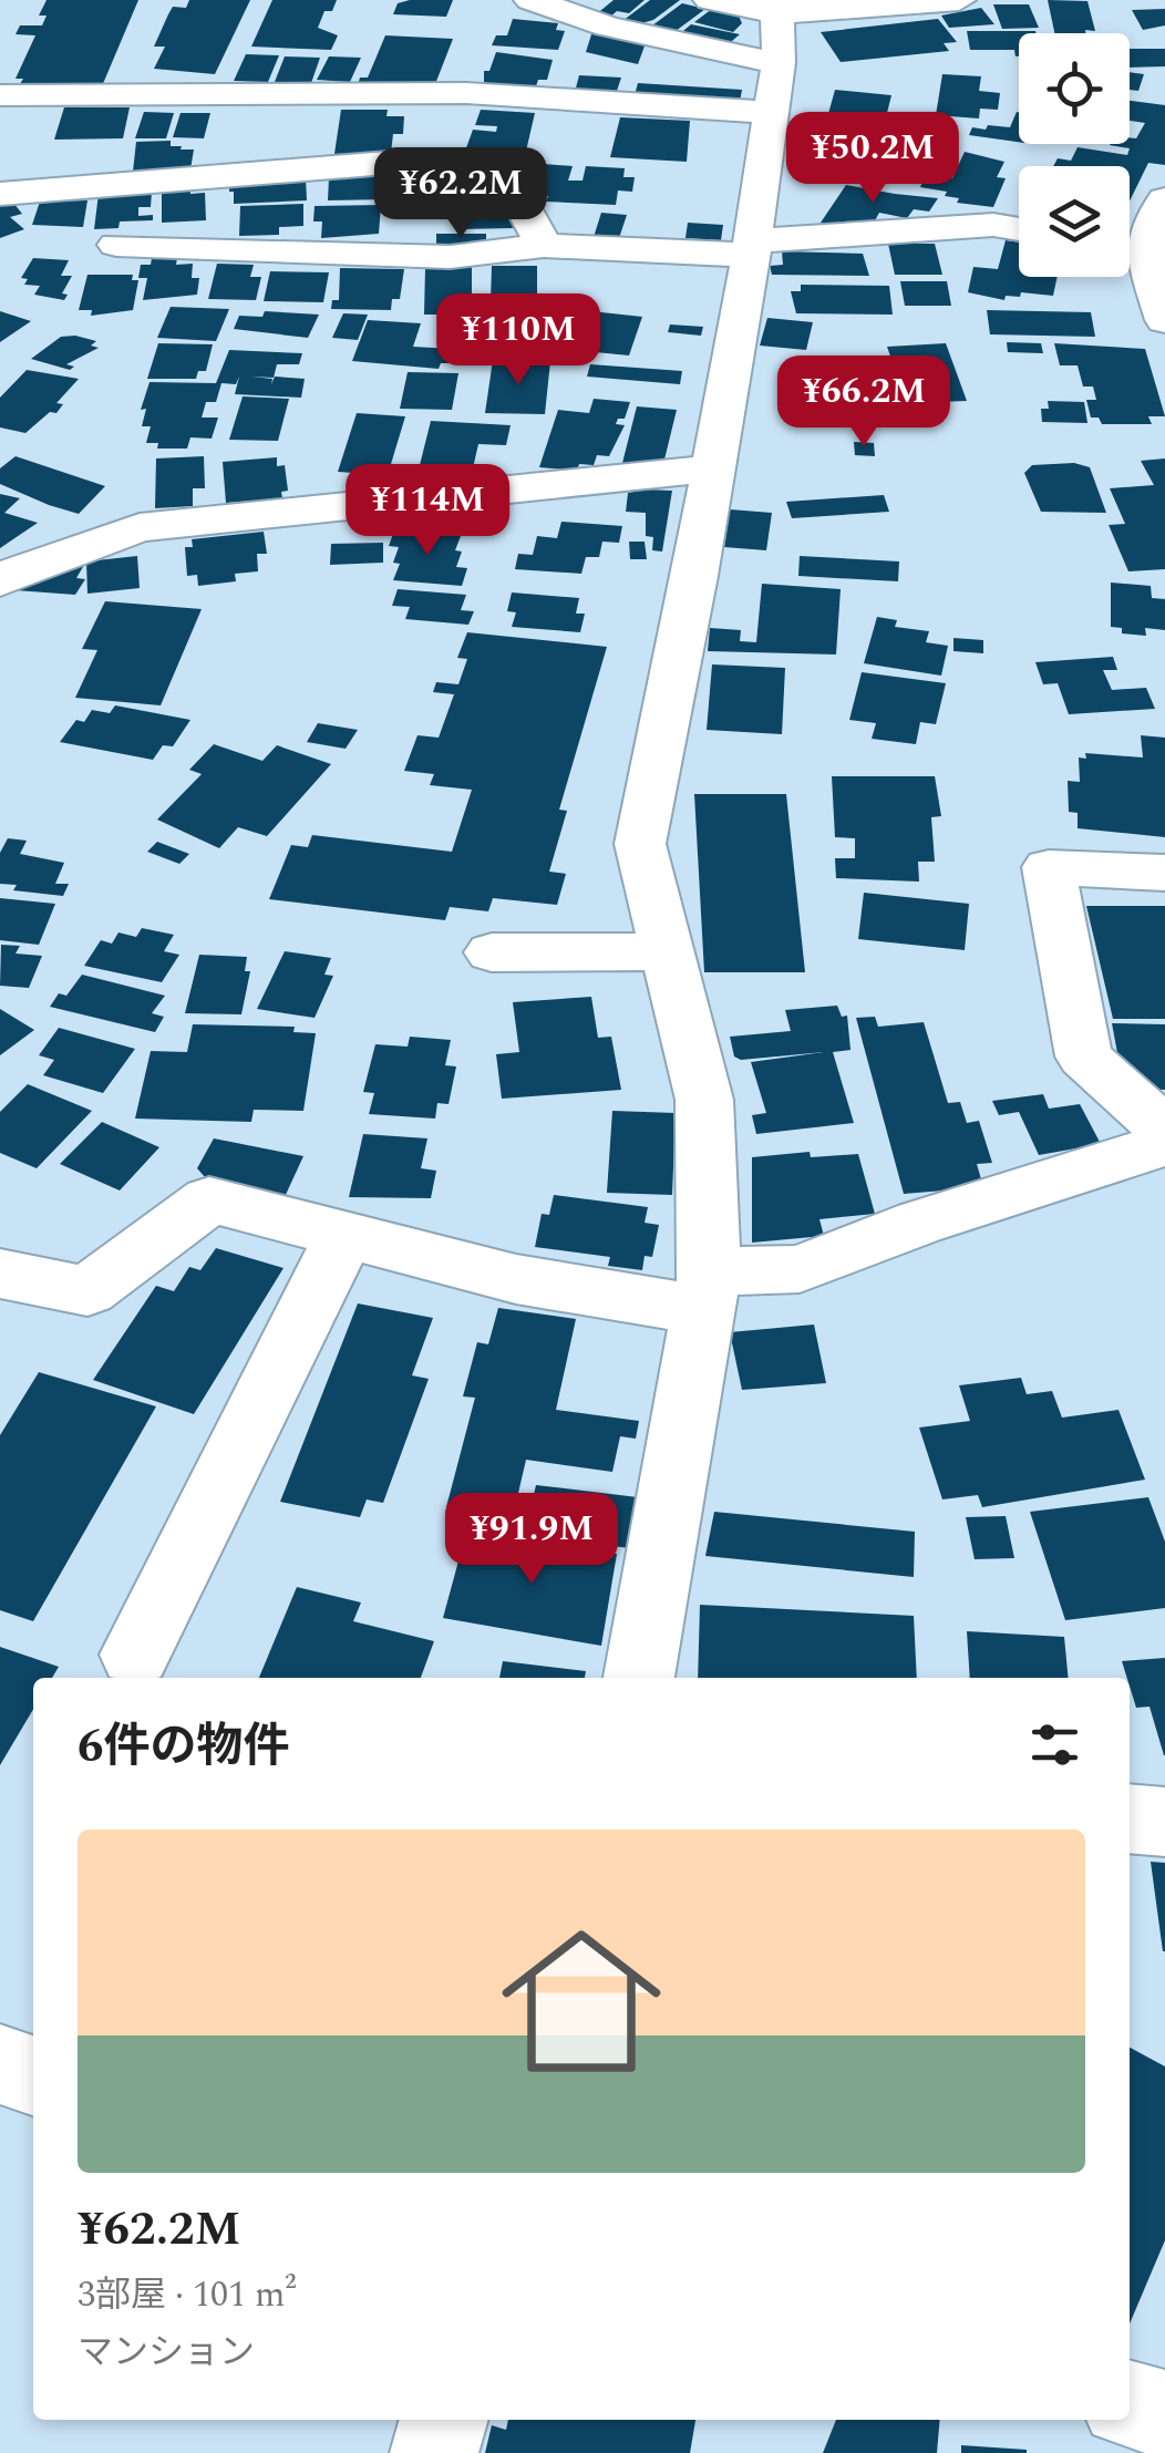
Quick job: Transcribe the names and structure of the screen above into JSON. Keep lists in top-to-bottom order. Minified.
{"page":{"price":["¥50.2M","¥62.2M","¥110M","¥66.2M","¥114M","¥91.9M"],"heading":"6件の物件","list":[{"name":"¥62.2M","note":"3部屋 · 101 m² · マンション"}]}}
